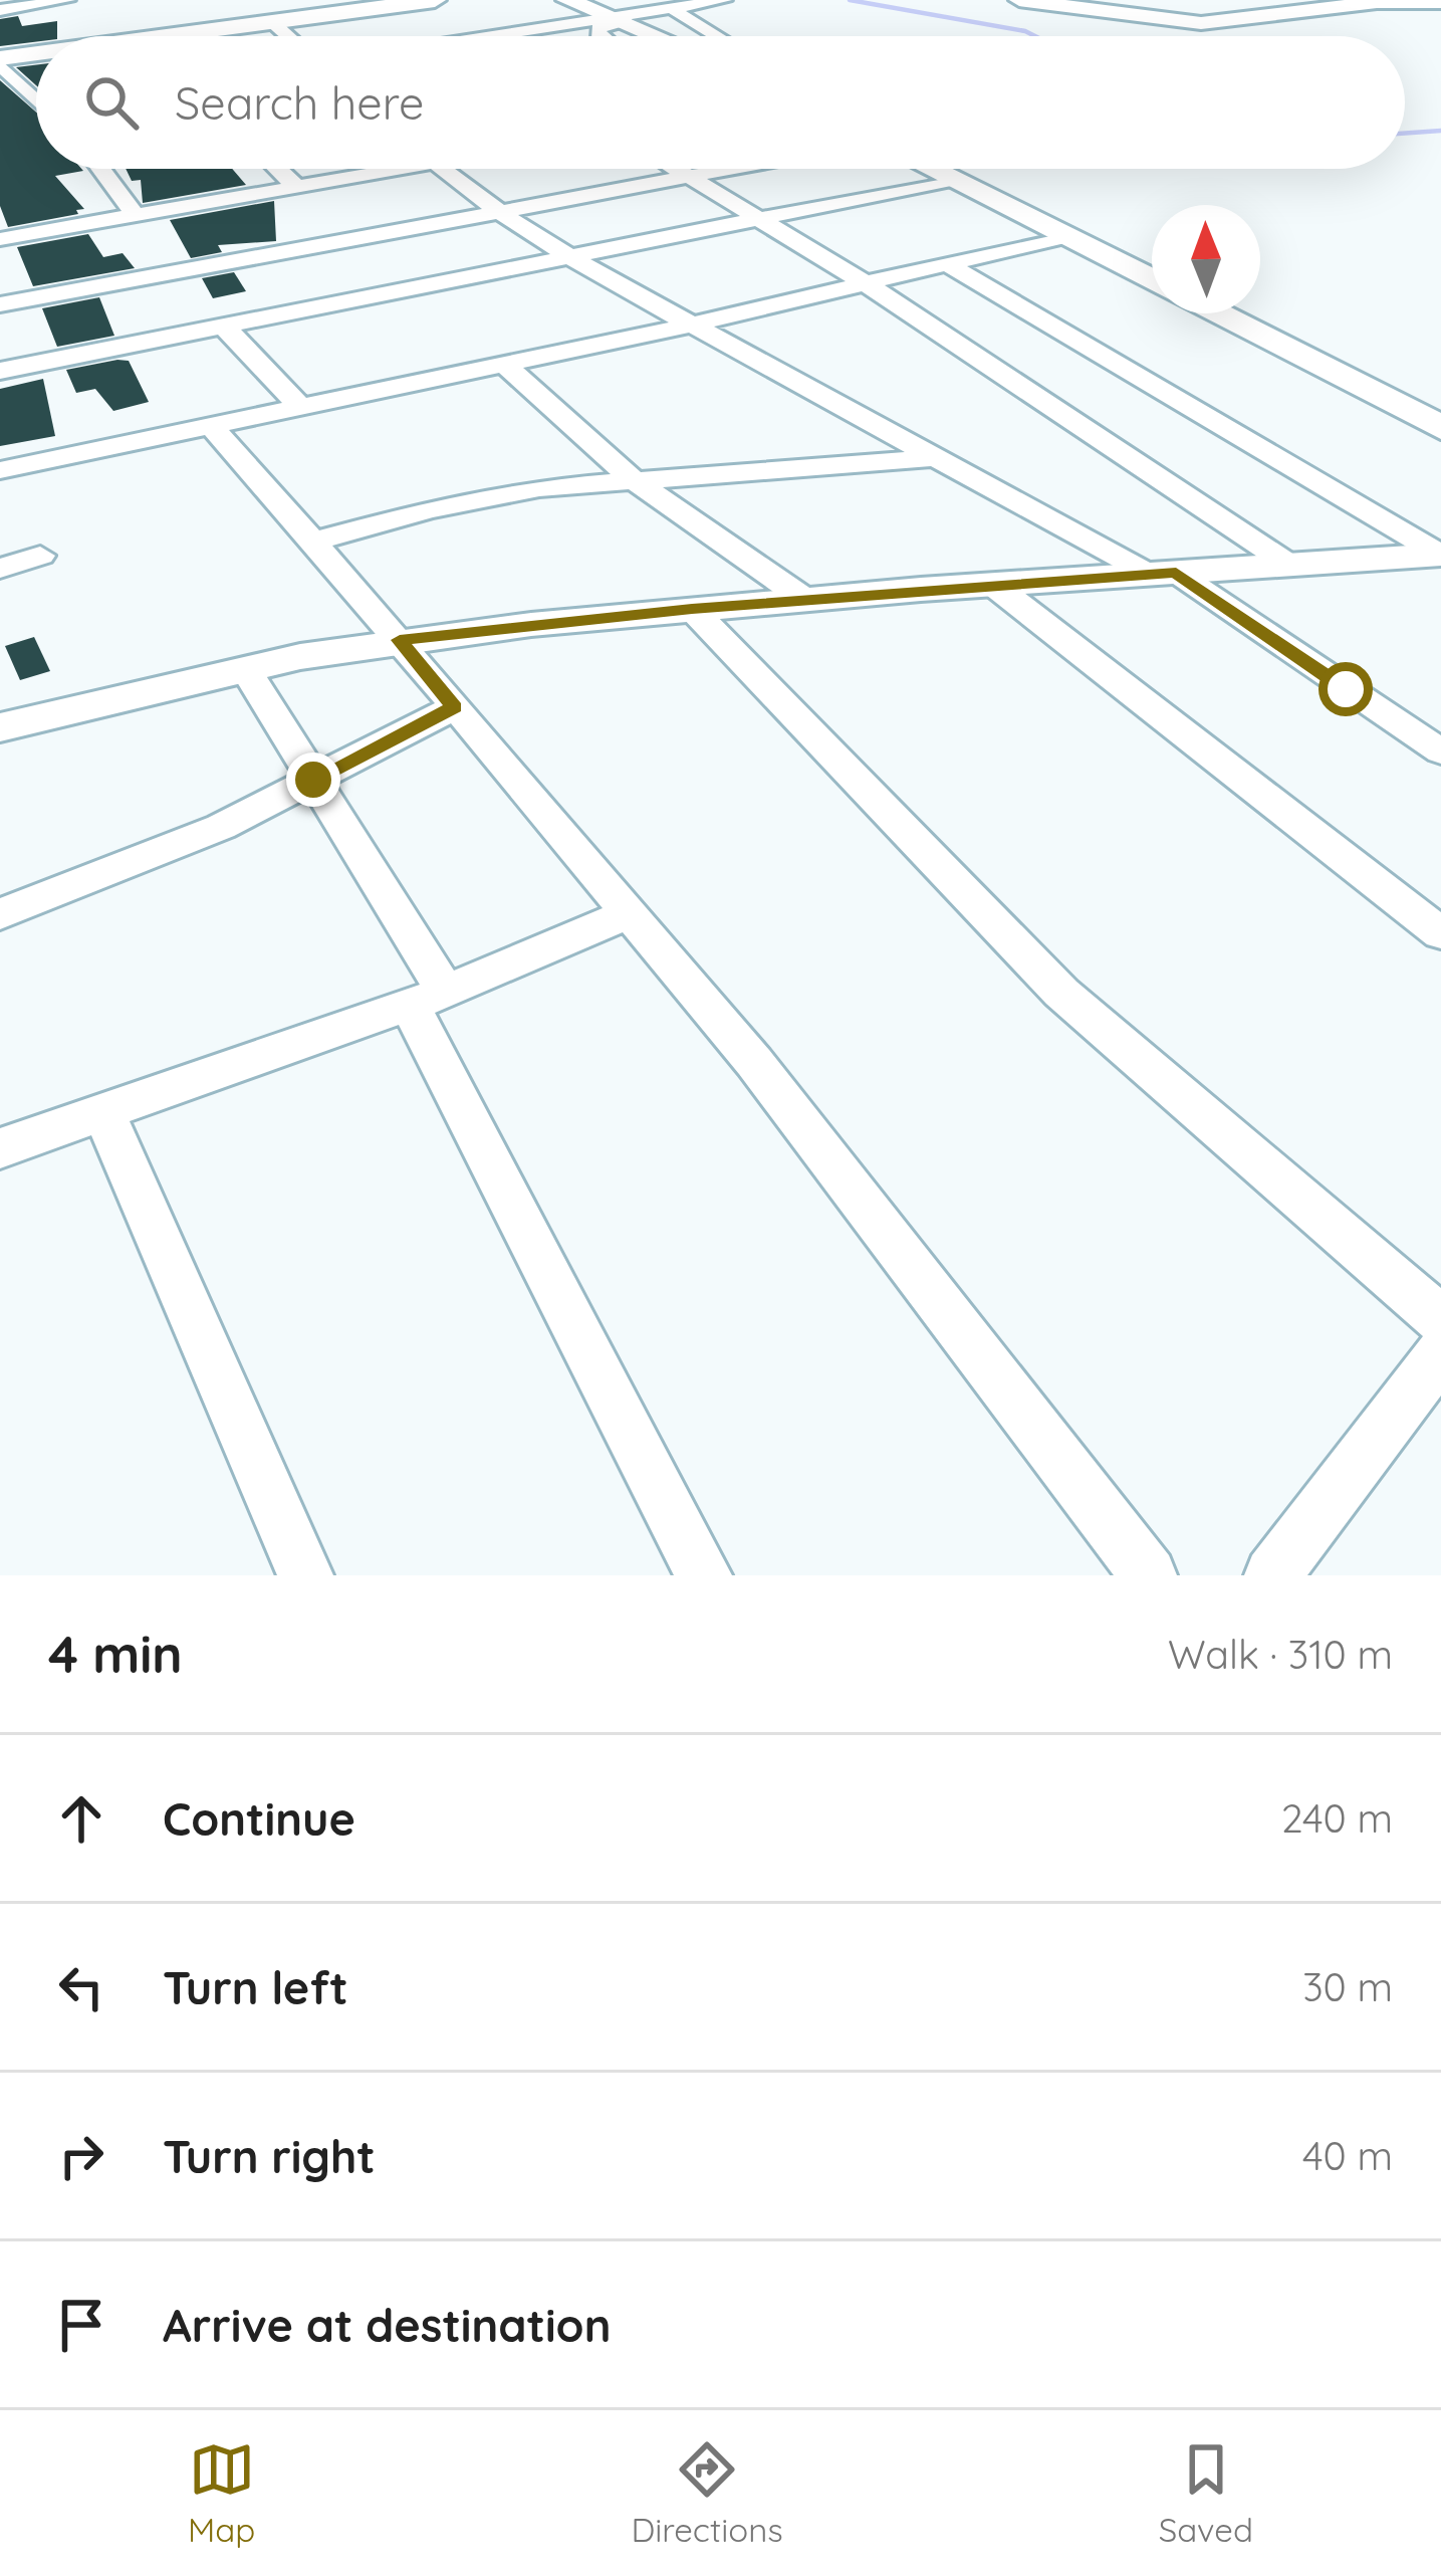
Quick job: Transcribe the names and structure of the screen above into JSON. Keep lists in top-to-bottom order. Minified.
{"north":"top","page":{"search":"Search here","heading":["4 min","Walk · 310 m"],"list":[["Continue","240 m"],["Turn left","30 m"],["Turn right","40 m"],"Arrive at destination"],"nav":["Map","Directions","Saved"]}}
